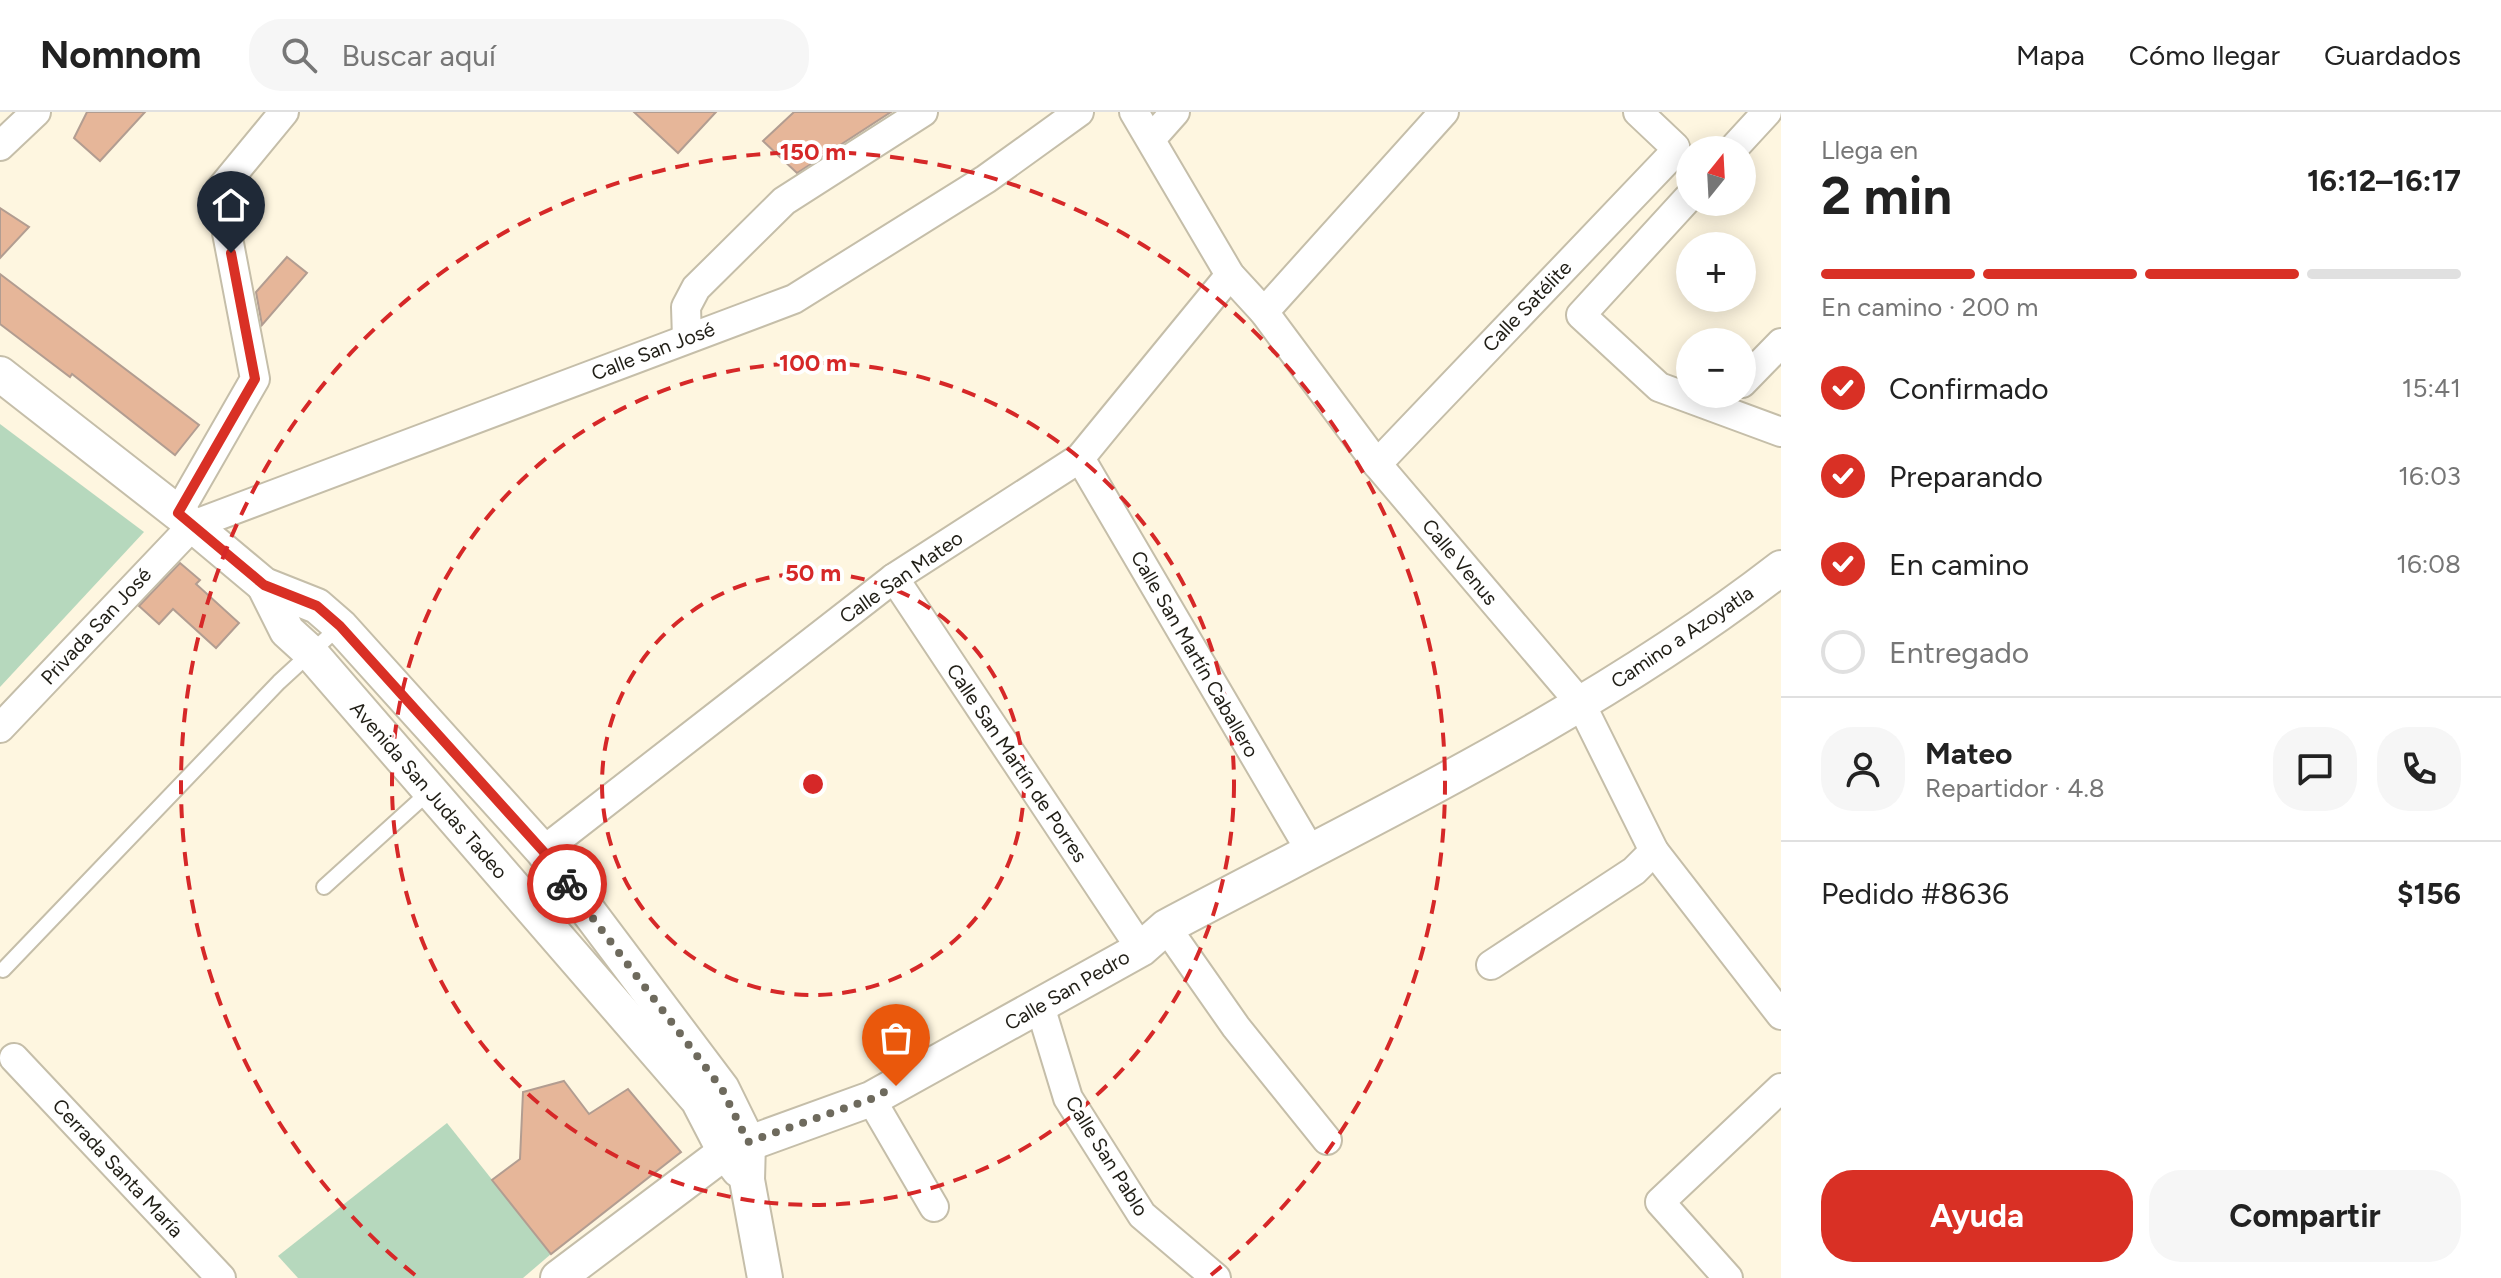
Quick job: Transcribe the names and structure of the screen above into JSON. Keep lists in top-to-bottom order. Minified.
{"streets":{"street":["Calle Satélite","Calle San José","Calle Venus","Calle San Mateo","Privada San José","Camino a Azoyatla","Calle San Martín Caballero","Calle San Martín de Porres","Avenida San Judas Tadeo","Calle San Pedro","Calle San Pablo","Cerrada Santa María"]},"crossings":[["Calle Satélite","Calle Venus"],["Calle San José","Privada San José"],["Calle San José","Avenida San Judas Tadeo"],["Calle Venus","Calle San Mateo"],["Calle Venus","Camino a Azoyatla"],["Calle Venus","Calle San Pedro"],["Calle San Mateo","Calle San Martín Caballero"],["Calle San Mateo","Calle San Martín de Porres"],["Calle San Mateo","Avenida San Judas Tadeo"],["Privada San José","Avenida San Judas Tadeo"],["Camino a Azoyatla","Calle San Pedro"],["Calle San Martín Caballero","Calle San Pedro"],["Calle San Martín de Porres","Calle San Pedro"],["Avenida San Judas Tadeo","Calle San Pedro"],["Calle San Pedro","Calle San Pablo"]],"north":"top","page":{"header":"Nomnom","search":"Buscar aquí","nav":["Mapa","Cómo llegar","Guardados"],"heading":["2 min","Llega en","16:12–16:17"],"panel":["Mateo","Repartidor · 4.8","Pedido #8636","$156"],"map_buttons":["+","−"],"bar":"En camino · 200 m","list":[["Confirmado","15:41"],["Preparando","16:03"],["En camino","16:08"],"Entregado"],"buttons":["Ayuda","Compartir"]},"rings":["150 m","100 m","50 m"]}
